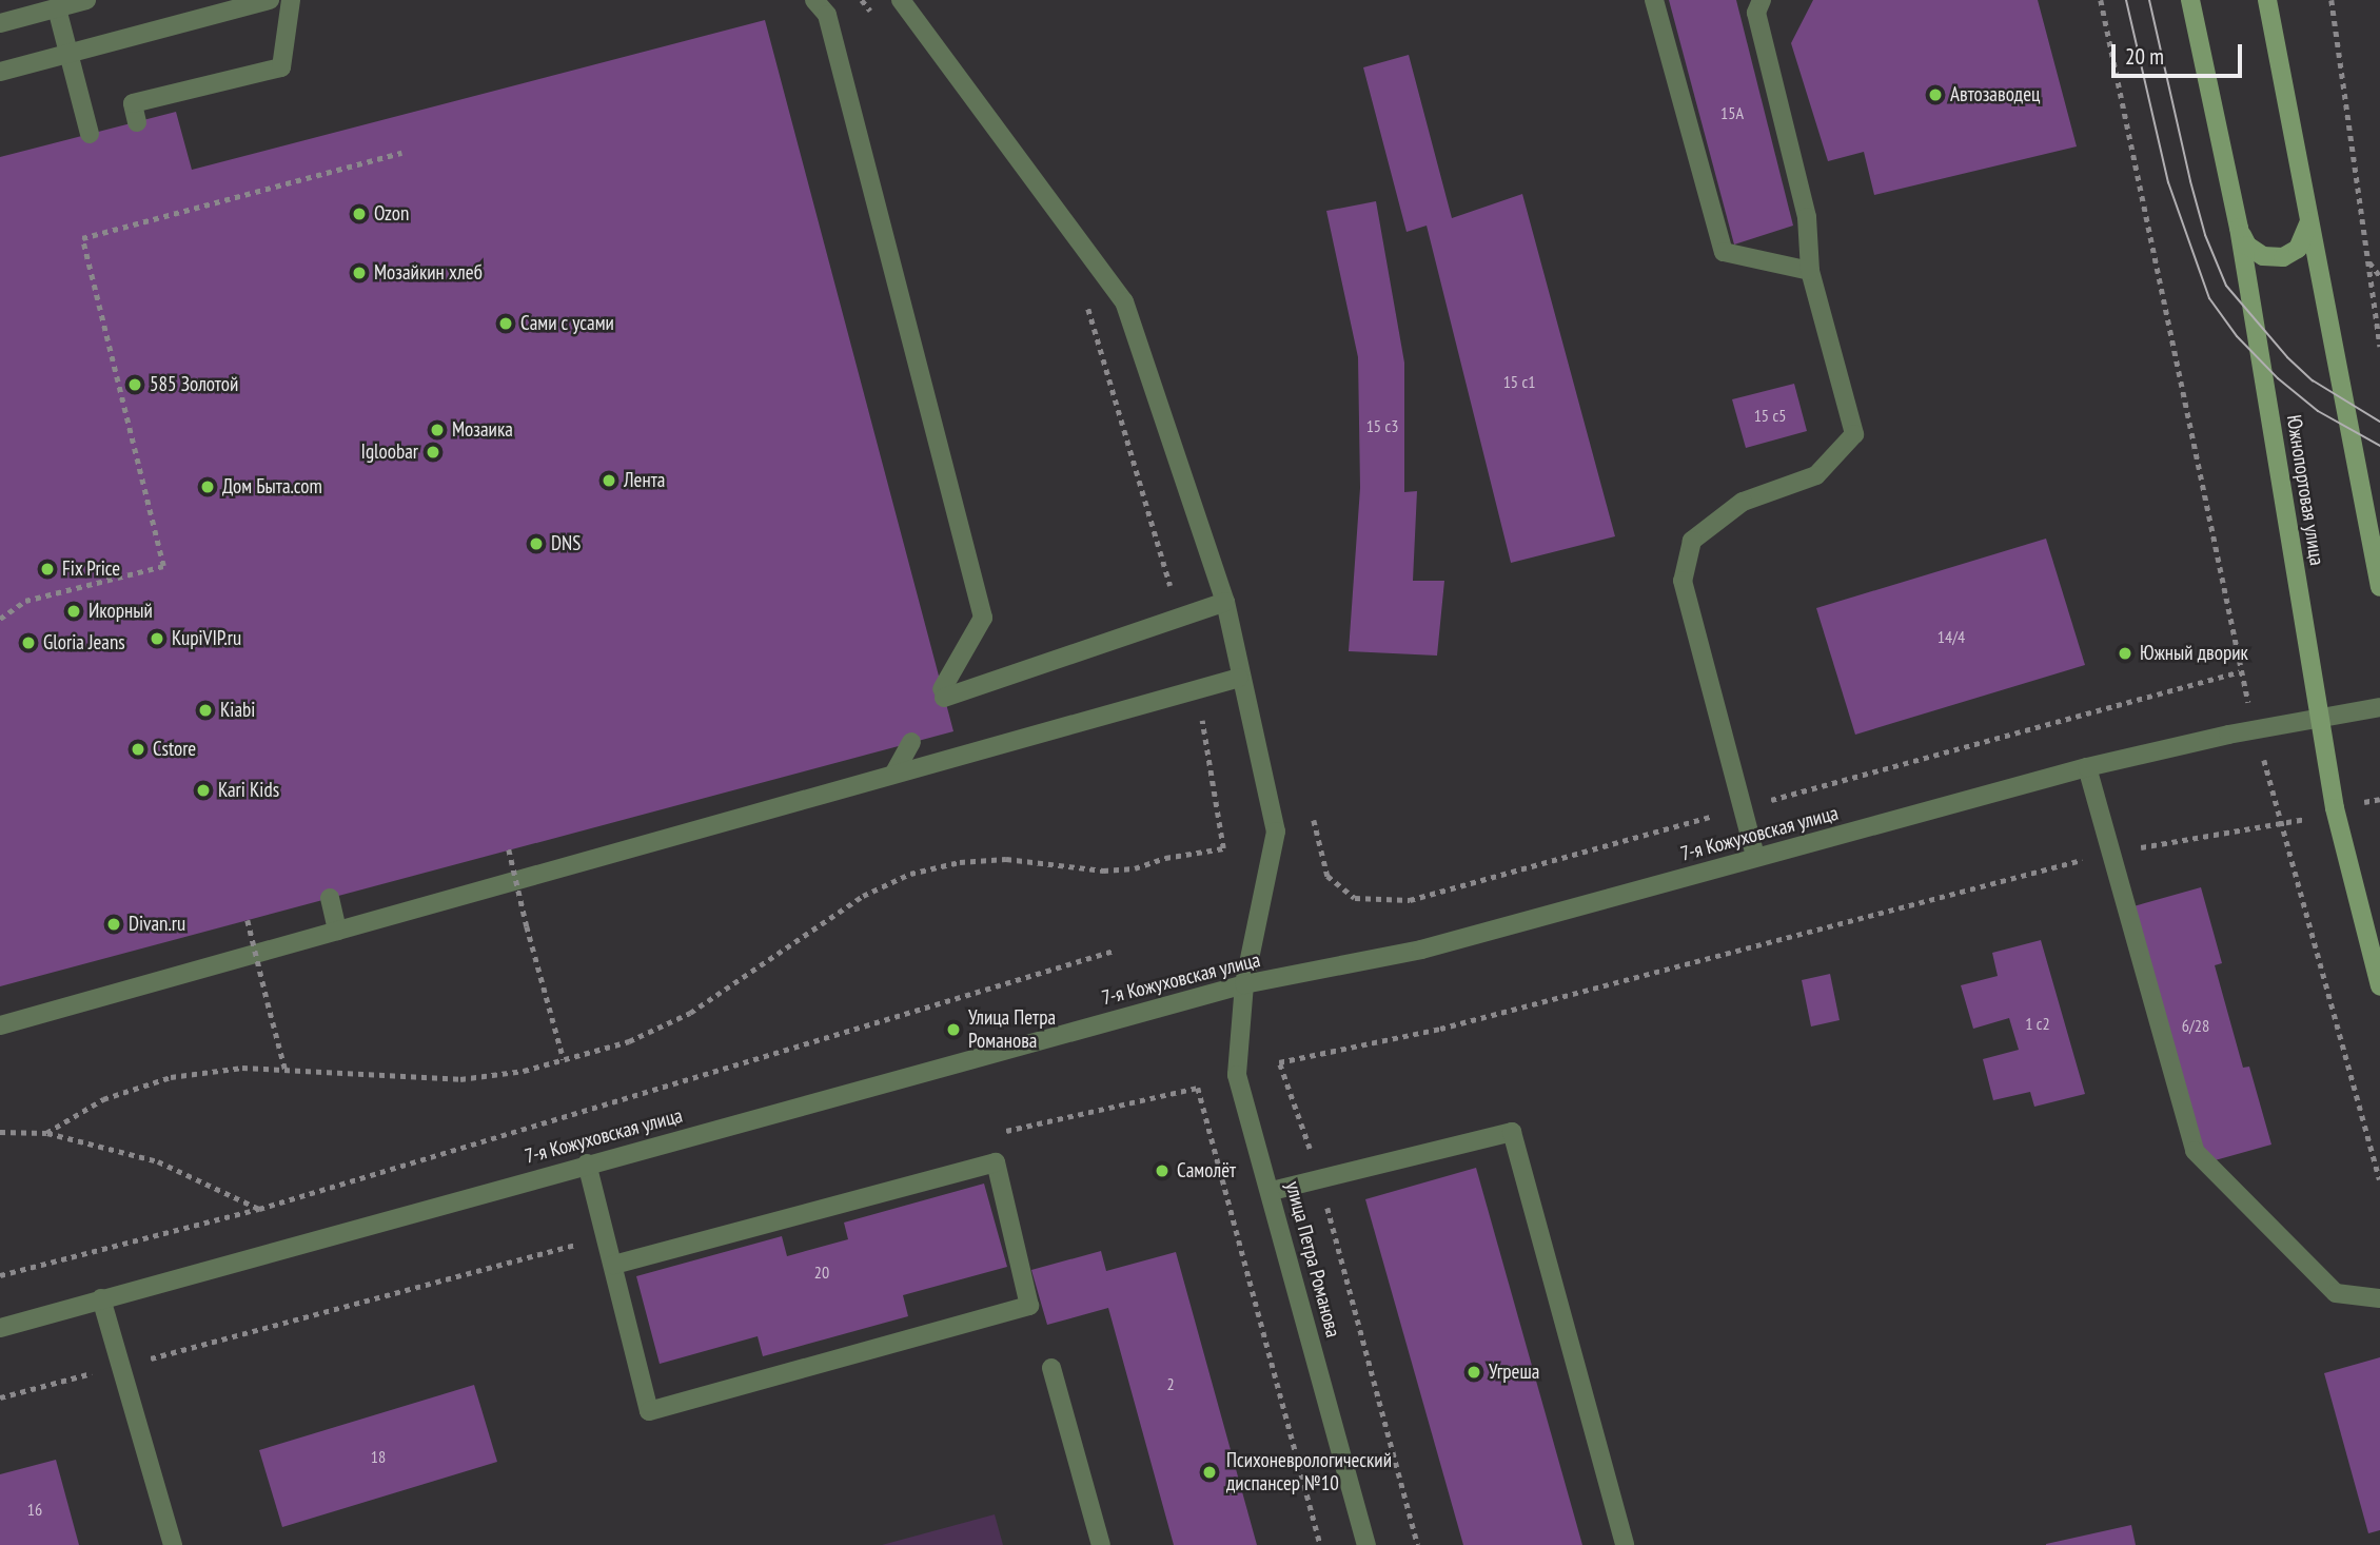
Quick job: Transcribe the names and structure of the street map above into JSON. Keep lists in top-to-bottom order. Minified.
{"streets":{"main road":["Южнопортовая улица"],"street":["7-я Кожуховская улица","улица Петра Романова"]},"crossings":[["Южнопортовая улица","7-я Кожуховская улица"],["7-я Кожуховская улица","улица Петра Романова"]],"places":["Автозаводец","Ozon","Мозайкин хлеб","Сами с усами","585 Золотой","Мозаика","Igloobar","Лента","Дом Быта.com","DNS","Fix Price","Икорный","KupiVIP.ru","Gloria Jeans","Южный дворик","Kiabi","Cstore","Kari Kids","Divan.ru","Улица Петра Романова","Самолёт","Угреша","Психоневрологический диспансер №10"],"house_numbers":["15А","15 с1","15 с5","15 с3","14/4","1 с2","6/28","20","2","18","16"],"scale_bar":"20 m"}
